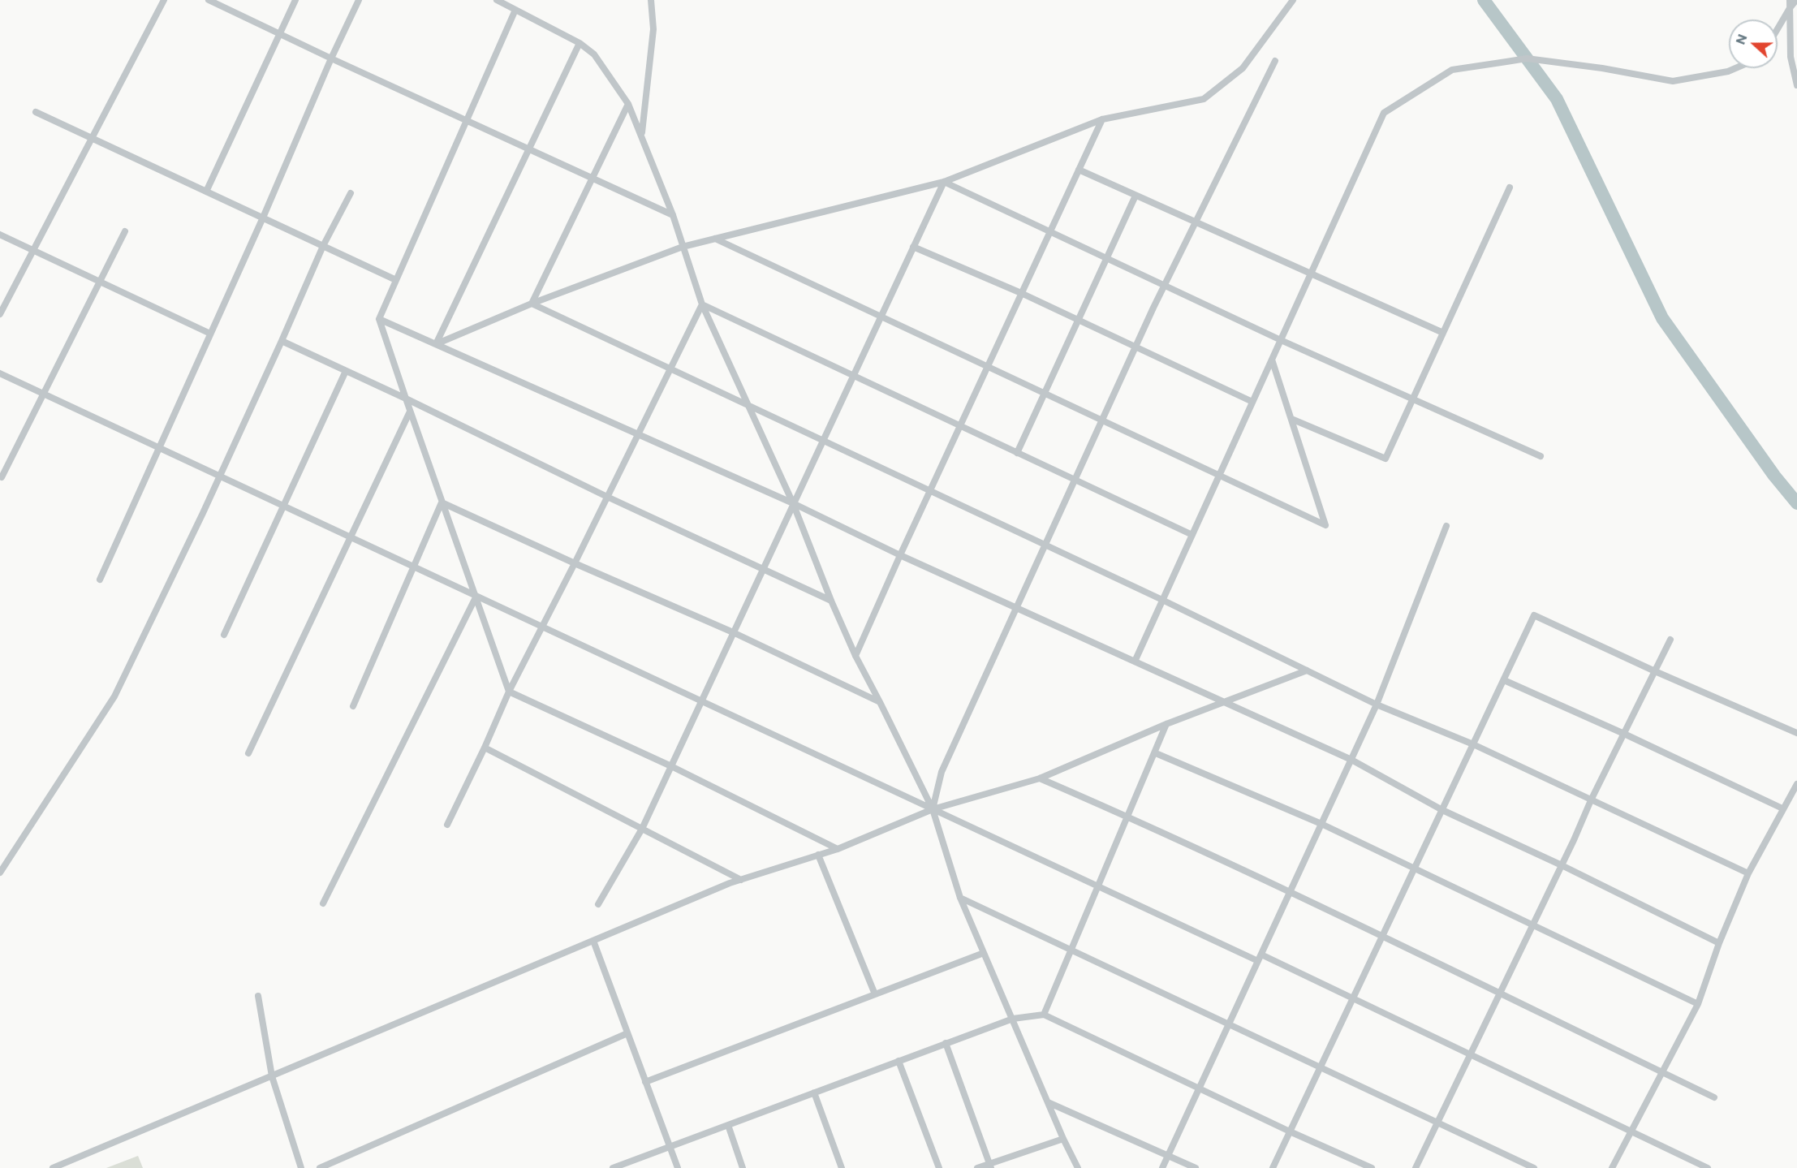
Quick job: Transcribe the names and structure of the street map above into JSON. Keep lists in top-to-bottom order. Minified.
{"north":"left"}
